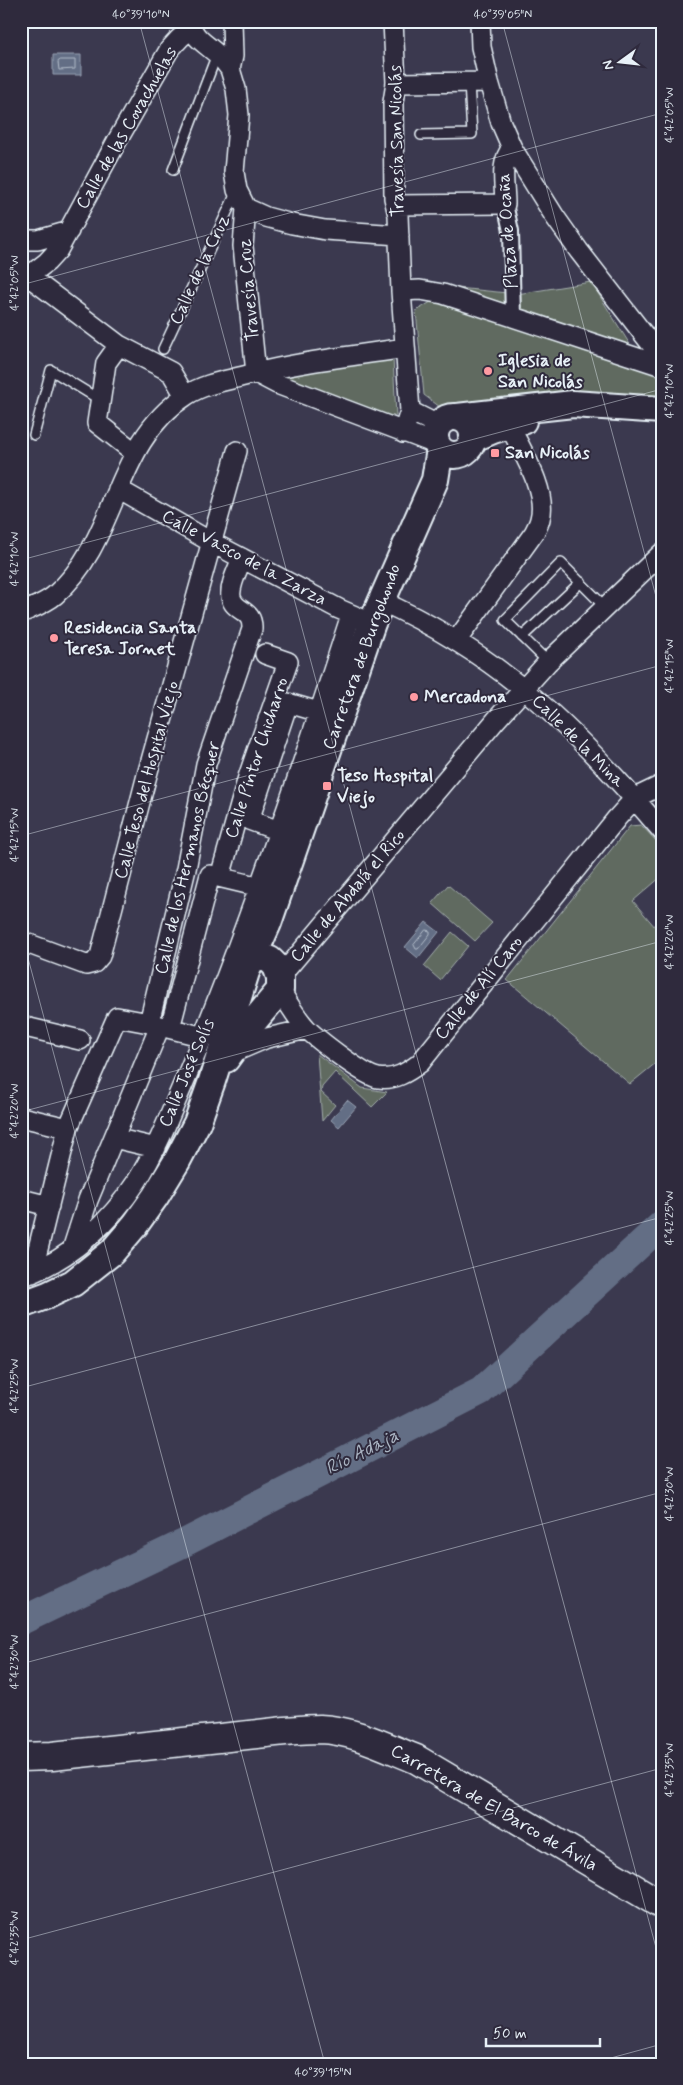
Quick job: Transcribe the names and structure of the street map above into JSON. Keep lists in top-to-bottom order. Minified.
{"streets":{"highway":["Carretera de El Barco de Ávila"],"main road":["Carretera de Burgohondo"],"street":["Calle de las Covachuelas","Travesía San Nicolás","Plaza de Ocaña","Calle de la Cruz","Travesía Cruz","Calle Vasco de la Zarza","Calle de la Mina","Calle Pintor Chicharro","Calle Teso del Hospital Viejo","Calle de los Hermanos Bécquer","Calle de Abdalá el Rico","Calle de Alí Caro","Calle José Solís"]},"crossings":[["Calle de las Covachuelas","Calle de la Cruz"],["Travesía San Nicolás","Calle de la Cruz"],["Calle de la Cruz","Travesía Cruz"],["Calle Vasco de la Zarza","Carretera de Burgohondo"],["Calle Vasco de la Zarza","Calle de la Mina"],["Calle Vasco de la Zarza","Calle Teso del Hospital Viejo"],["Calle Vasco de la Zarza","Calle de los Hermanos Bécquer"],["Calle Vasco de la Zarza","Calle José Solís"],["Carretera de Burgohondo","Calle de la Mina"],["Carretera de Burgohondo","Calle de Abdalá el Rico"],["Carretera de Burgohondo","Calle de Alí Caro"],["Carretera de Burgohondo","Calle José Solís"],["Calle de la Mina","Calle de Abdalá el Rico"],["Calle de la Mina","Calle de Alí Caro"],["Calle de la Mina","Calle José Solís"],["Calle Pintor Chicharro","Calle de los Hermanos Bécquer"],["Calle de los Hermanos Bécquer","Calle José Solís"],["Calle de Abdalá el Rico","Calle de Alí Caro"]],"water":["Río Adaja"],"places":{"other":["Iglesia de San Nicolás","Residencia Santa Teresa Jornet","Mercadona"],"transit":["San Nicolás","Teso Hospital Viejo"]},"scale_bar":"50 m","north":"left","coordinates":["40°39'10\"N","40°39'05\"N","4°42'05\"W","4°42'10\"W","4°42'15\"W","4°42'20\"W","4°42'25\"W","4°42'30\"W","4°42'35\"W","40°39'15\"N"]}
